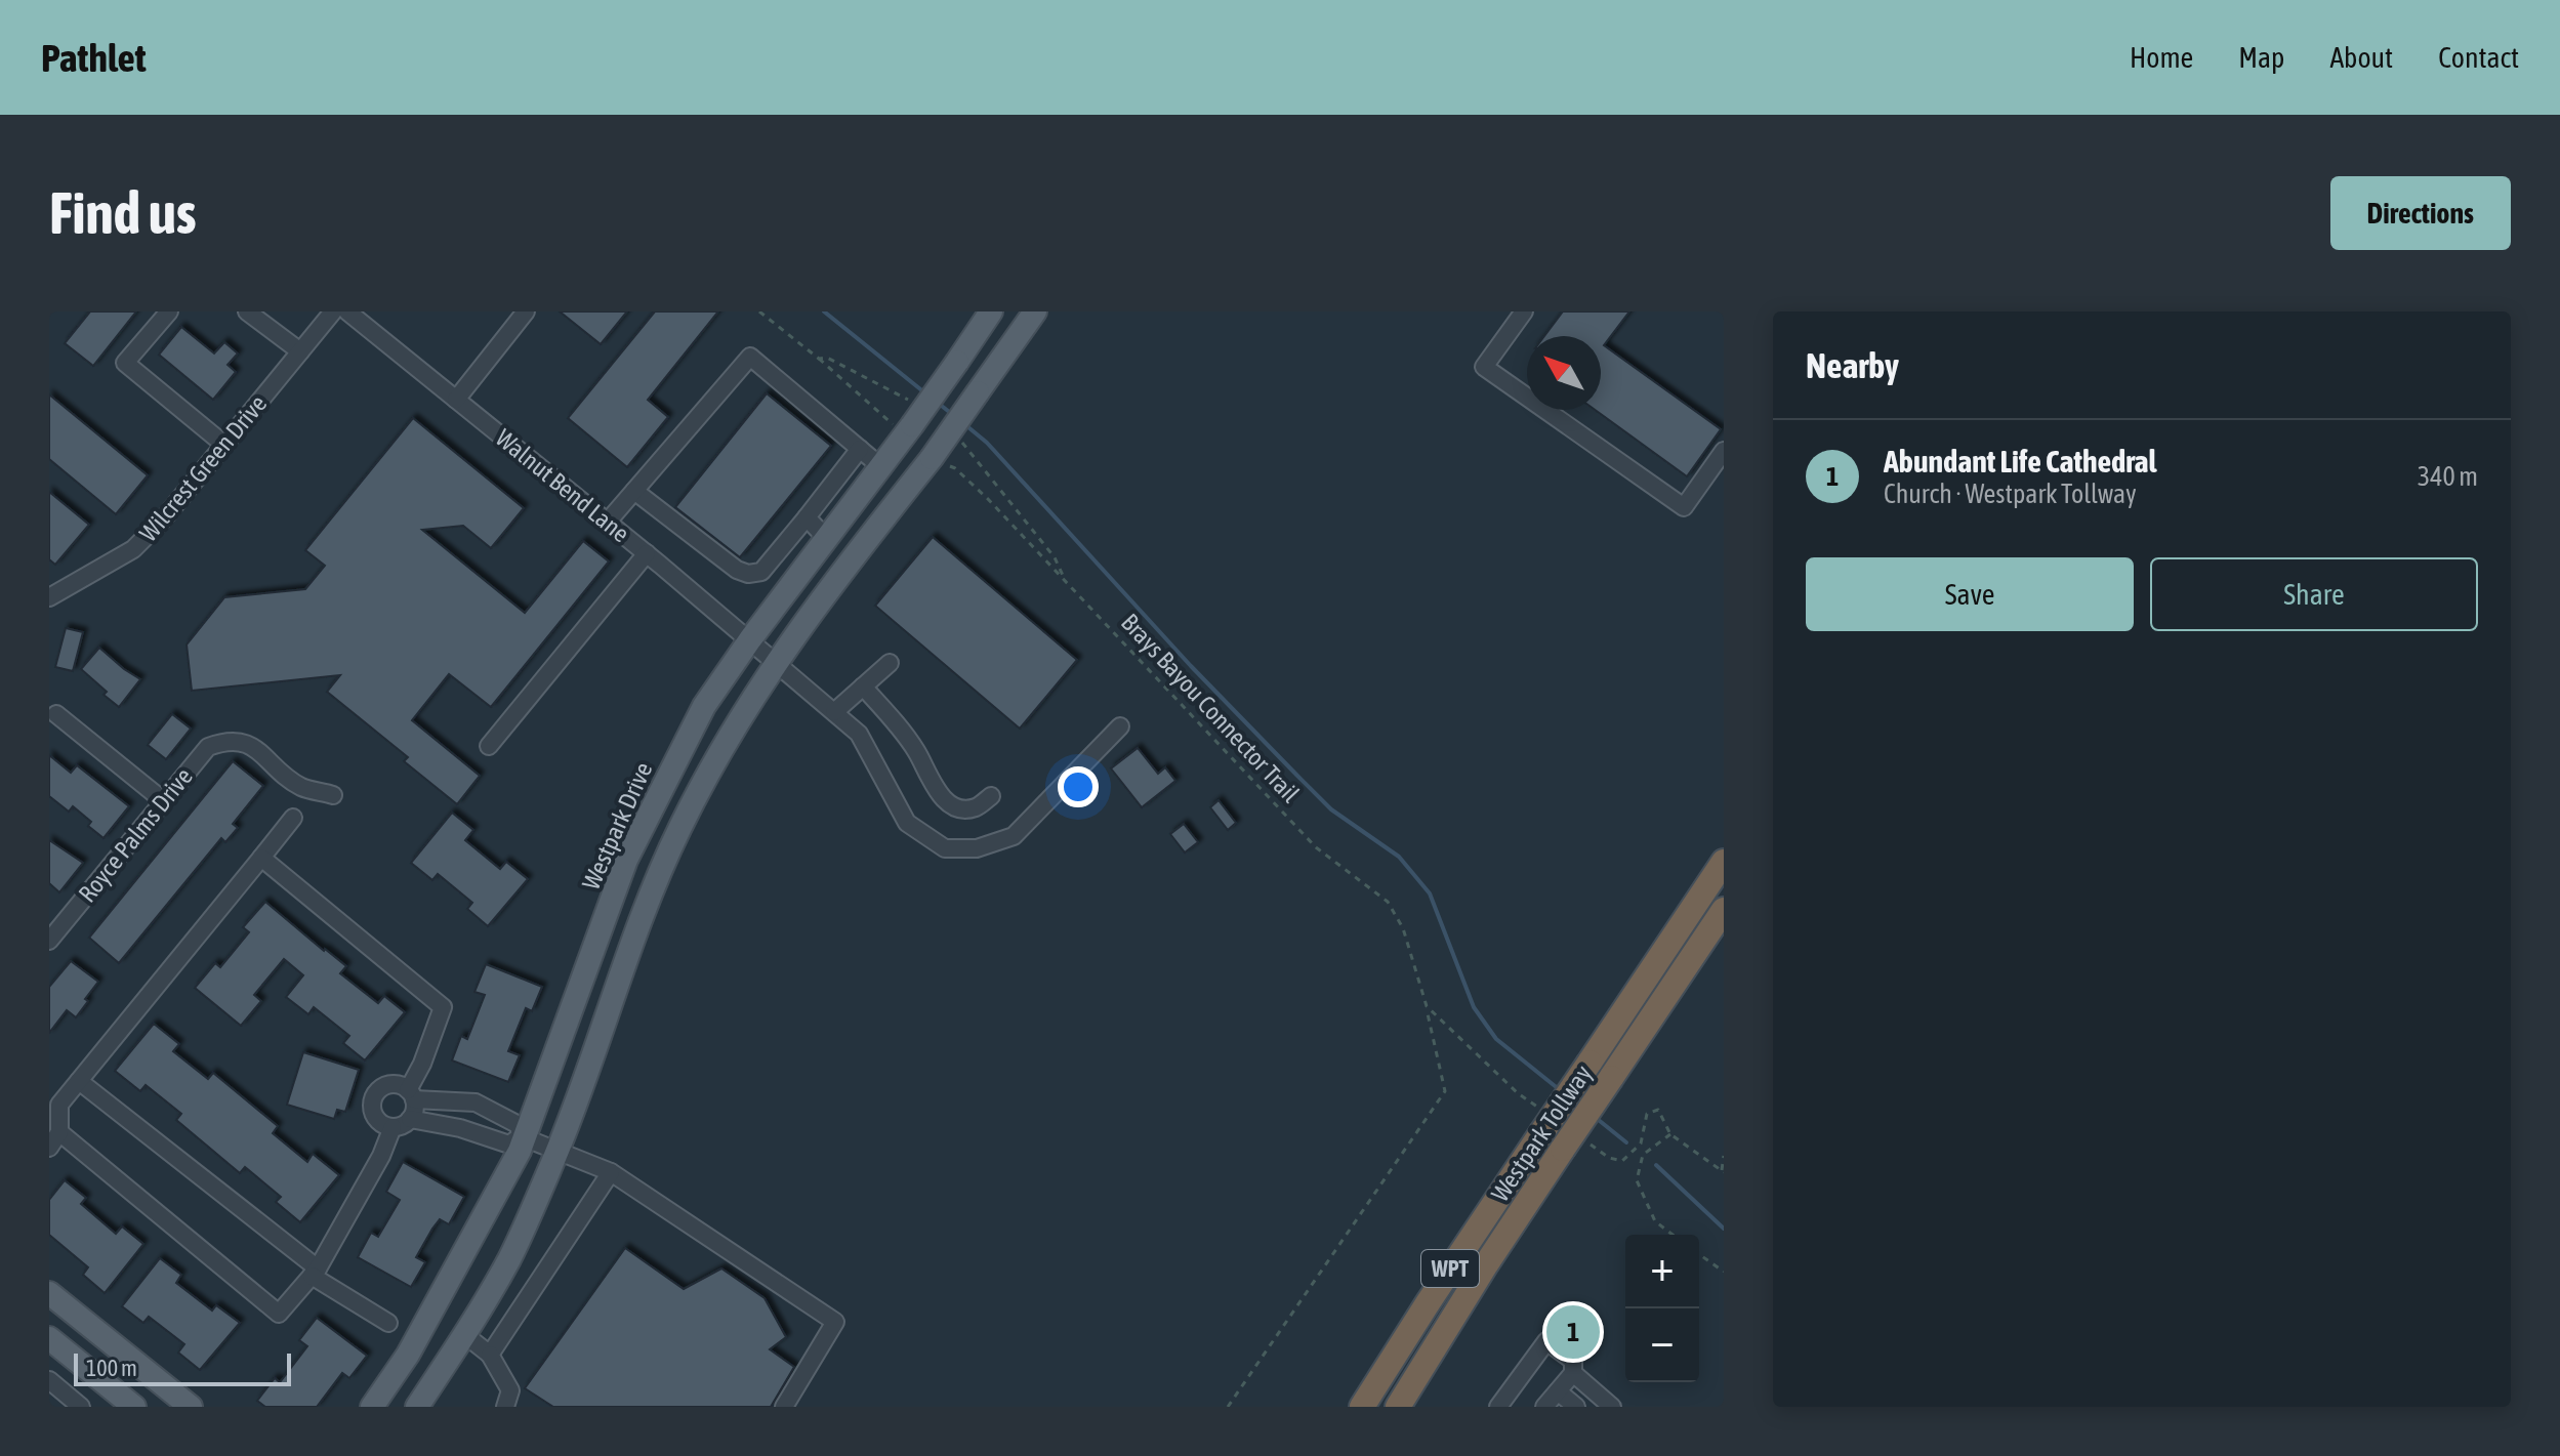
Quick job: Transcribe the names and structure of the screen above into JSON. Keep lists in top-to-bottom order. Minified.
{"streets":{"highway":["Westpark Tollway","WPT"],"main road":["Westpark Drive"],"street":["Wilcrest Green Drive","Walnut Bend Lane","Royce Palms Drive"],"path":["Brays Bayou Connector Trail"]},"crossings":[["Walnut Bend Lane","Westpark Drive"],["Brays Bayou Connector Trail","Westpark Tollway"]],"scale_bar":"100 m","north":"top left","page":{"header":"Pathlet","nav":["Home","Map","About","Contact"],"buttons":["Directions",["Save","Share"]],"title":"Find us","heading":"Nearby","list":[{"mark":"1","name":"Abundant Life Cathedral","note":"Church · Westpark Tollway","value":"340 m"}],"map_buttons":["+","−"],"pins":"1","scale":"100 m"}}
